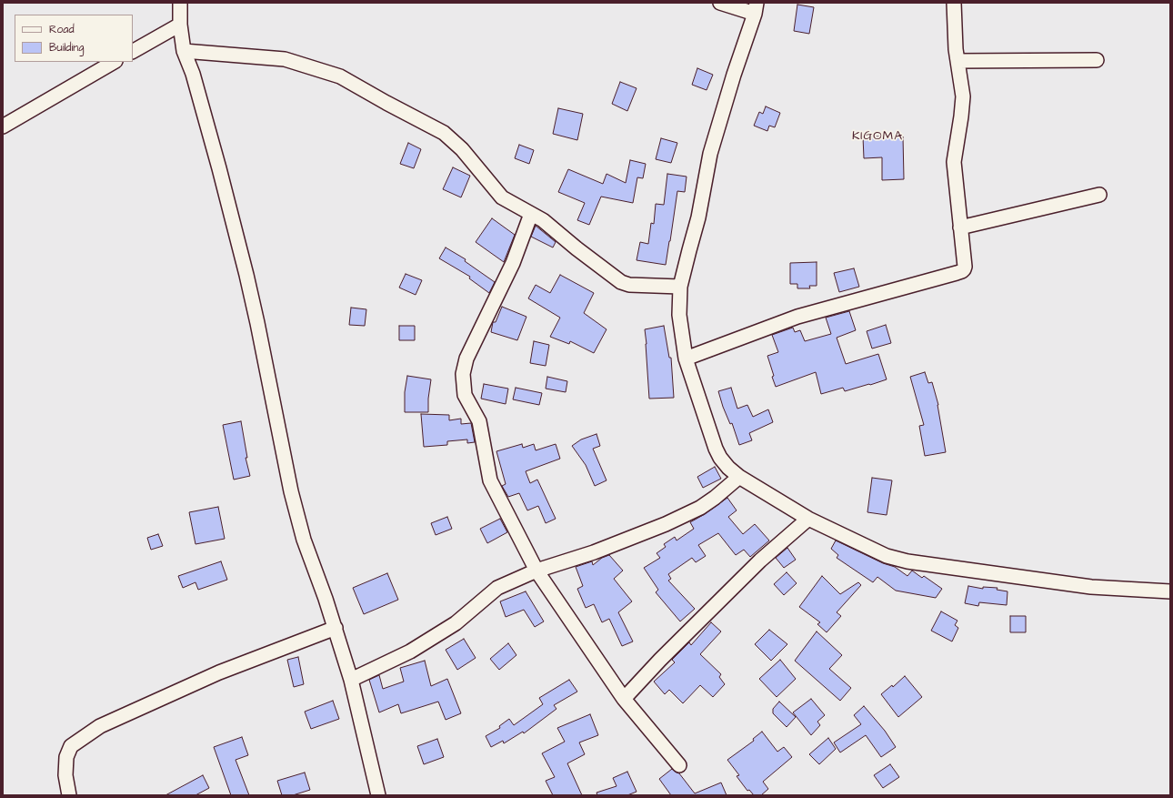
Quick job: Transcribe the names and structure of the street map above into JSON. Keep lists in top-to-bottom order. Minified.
{"districts":["KIGOMA"],"legend":["Road","Building"]}
